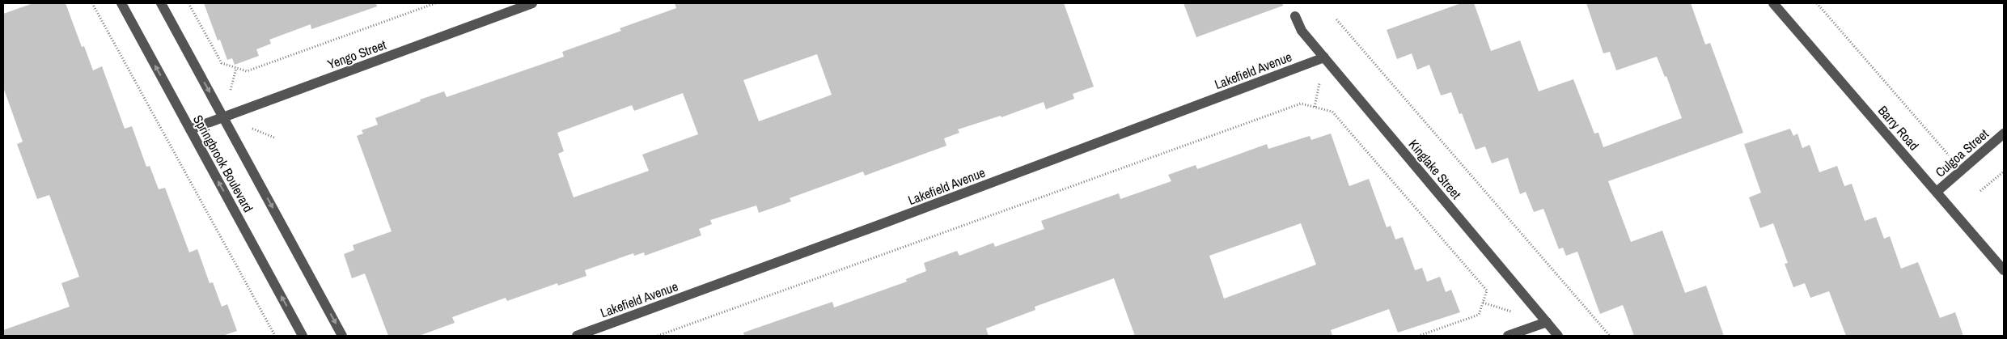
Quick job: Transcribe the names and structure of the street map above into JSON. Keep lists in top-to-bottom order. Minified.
{"streets":{"street":["Yengo Street","Lakefield Avenue","Barry Road","Culgoa Street","Springbrook Boulevard","Kinglake Street"]},"crossings":[["Yengo Street","Springbrook Boulevard"],["Lakefield Avenue","Kinglake Street"],["Barry Road","Culgoa Street"]]}
